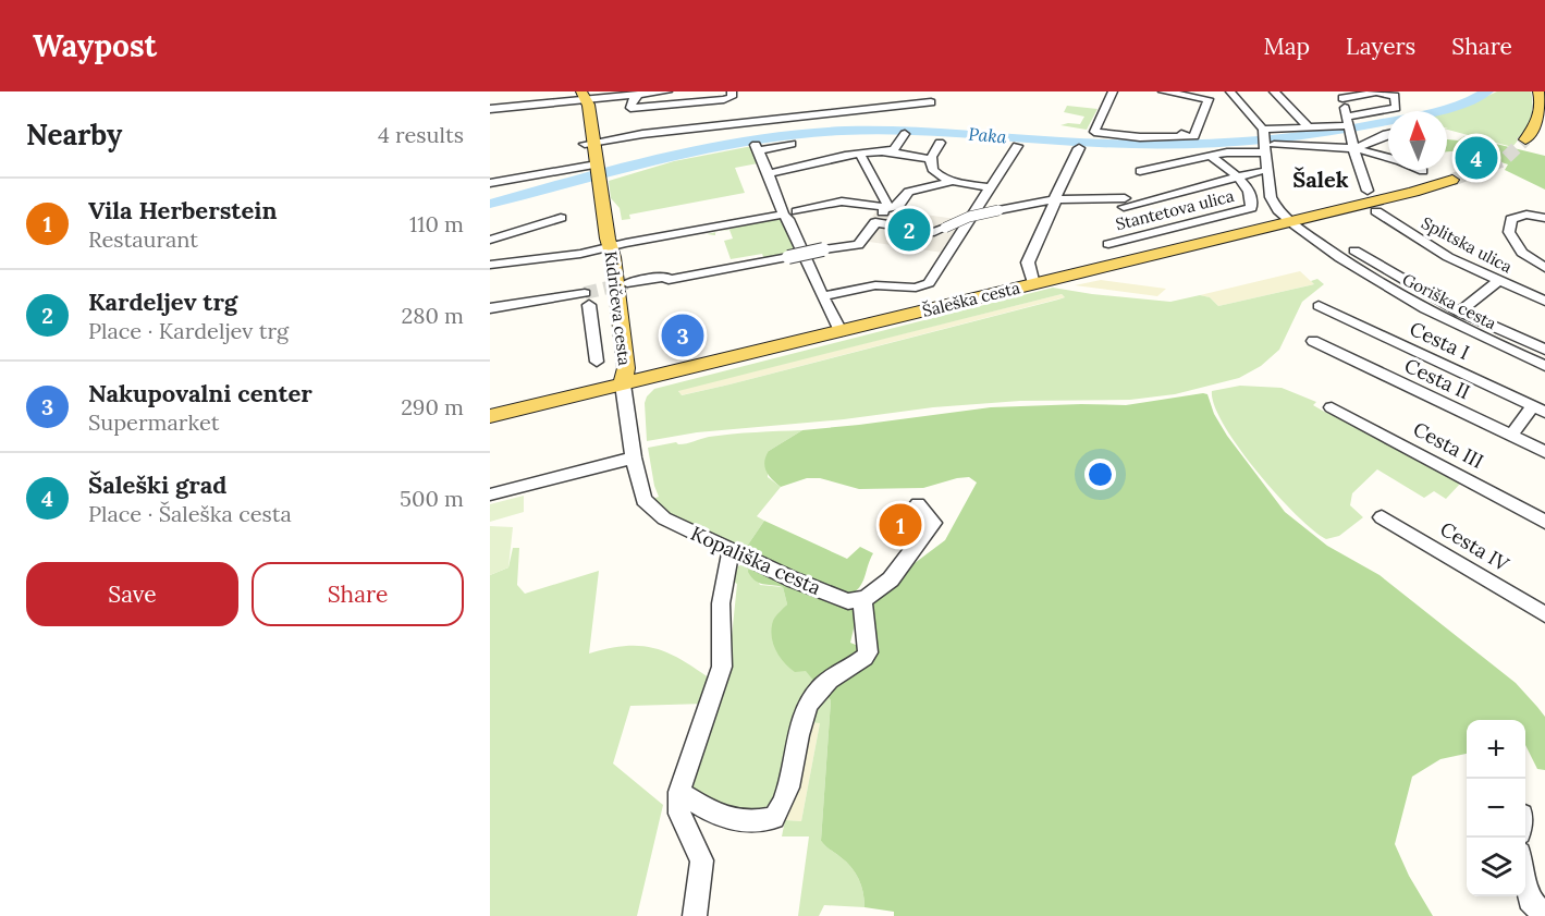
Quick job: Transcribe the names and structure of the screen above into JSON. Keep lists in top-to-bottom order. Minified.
{"streets":{"main road":["Šaleška cesta","Kidričeva cesta"],"street":["Stantetova ulica","Splitska ulica","Goriška cesta","Cesta I","Cesta II","Cesta III","Cesta IV","Kopališka cesta"]},"crossings":[["Šaleška cesta","Goriška cesta"],["Šaleška cesta","Kidričeva cesta"],["Šaleška cesta","Kopališka cesta"],["Kidričeva cesta","Kopališka cesta"]],"districts":["Šalek"],"water":["Paka"],"north":"top","page":{"header":"Waypost","nav":["Map","Layers","Share"],"heading":["Nearby","4 results"],"pins":["4","2","3","1"],"list":[{"mark":"1","name":"Vila Herberstein","note":"Restaurant","value":"110 m"},{"mark":"2","name":"Kardeljev trg","note":"Place · Kardeljev trg","value":"280 m"},{"mark":"3","name":"Nakupovalni center","note":"Supermarket","value":"290 m"},{"mark":"4","name":"Šaleški grad","note":"Place · Šaleška cesta","value":"500 m"}],"buttons":["Save","Share"],"map_buttons":["+","−"]}}
